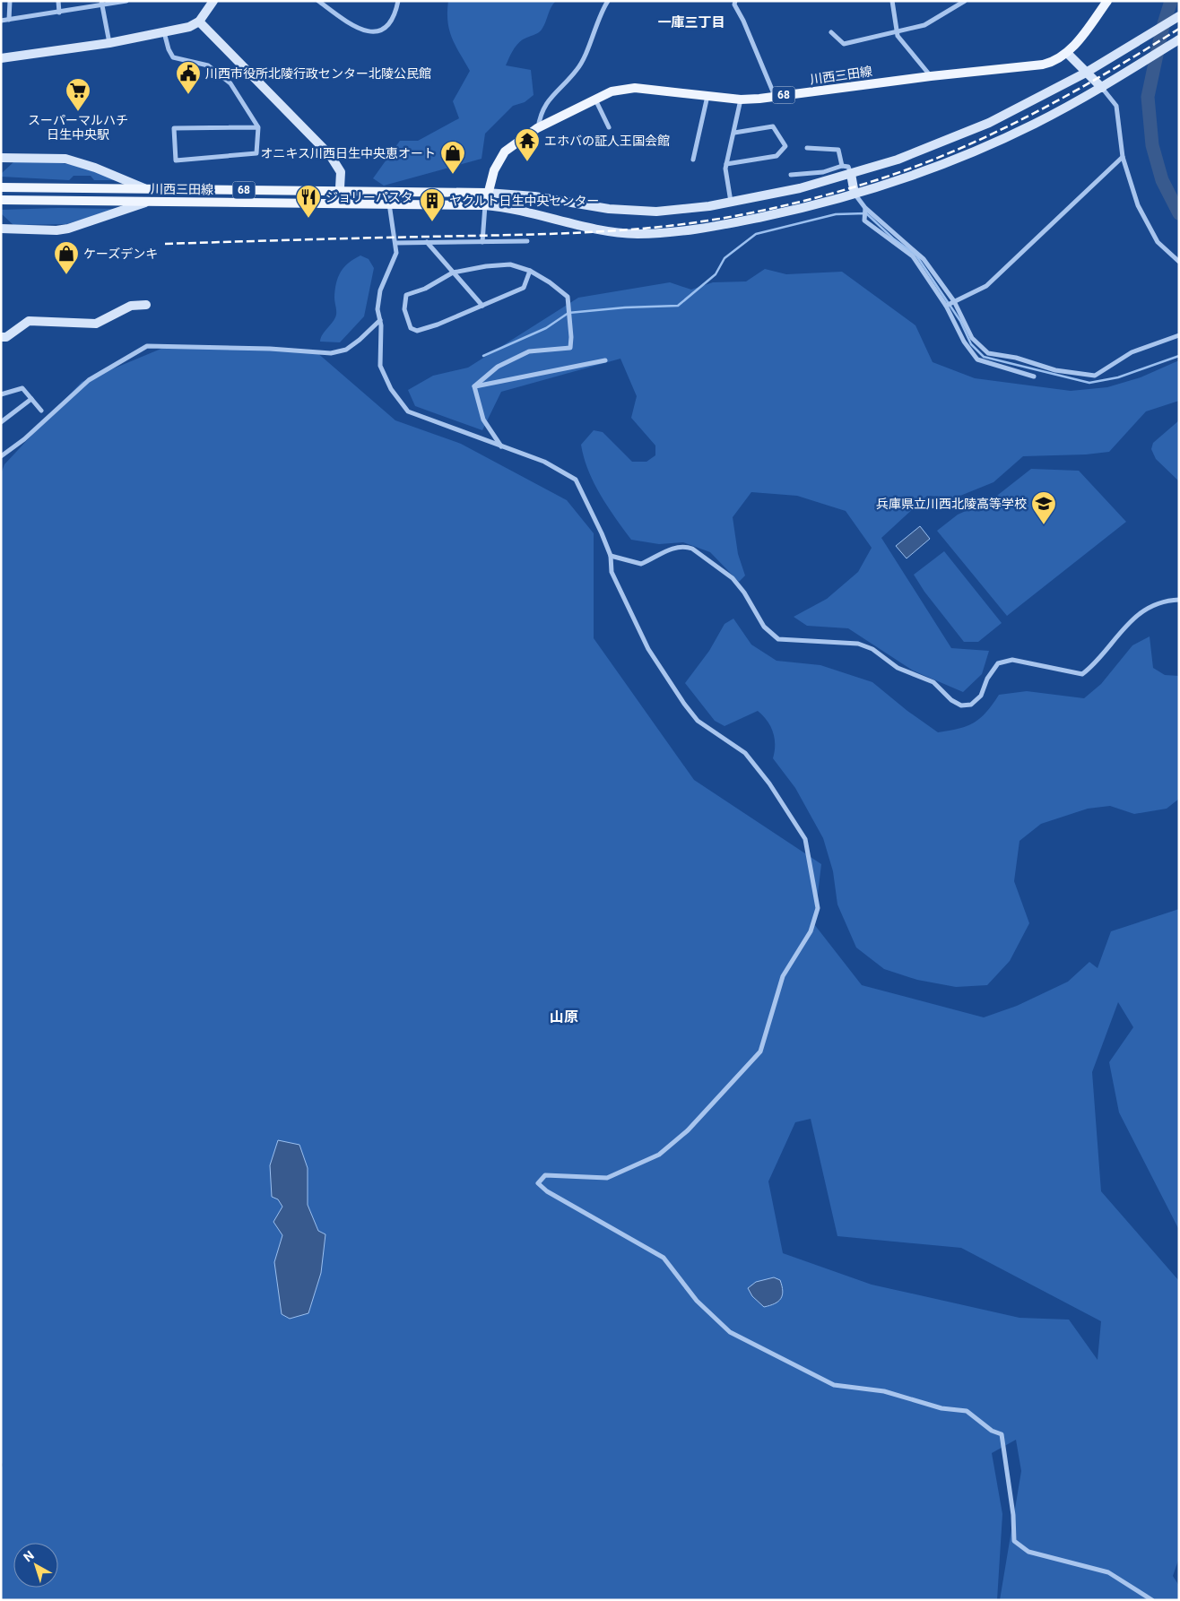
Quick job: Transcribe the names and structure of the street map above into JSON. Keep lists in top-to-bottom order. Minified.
{"streets":{"main road":["川西三田線","68"]},"districts":["一庫三丁目","山原"],"places":{"public building":["川西市役所北陵行政センター北陵公民館"],"supermarket":["スーパーマルハチ 日生中央駅"],"temple":["エホバの証人王国会館"],"shop":["オニキス川西日生中央恵オート","ケーズデンキ"],"restaurant":["ジョリーパスタ"],"building":["ヤクルト日生中央センター"],"school or university":["兵庫県立川西北陵高等学校"]},"north":"top left"}
